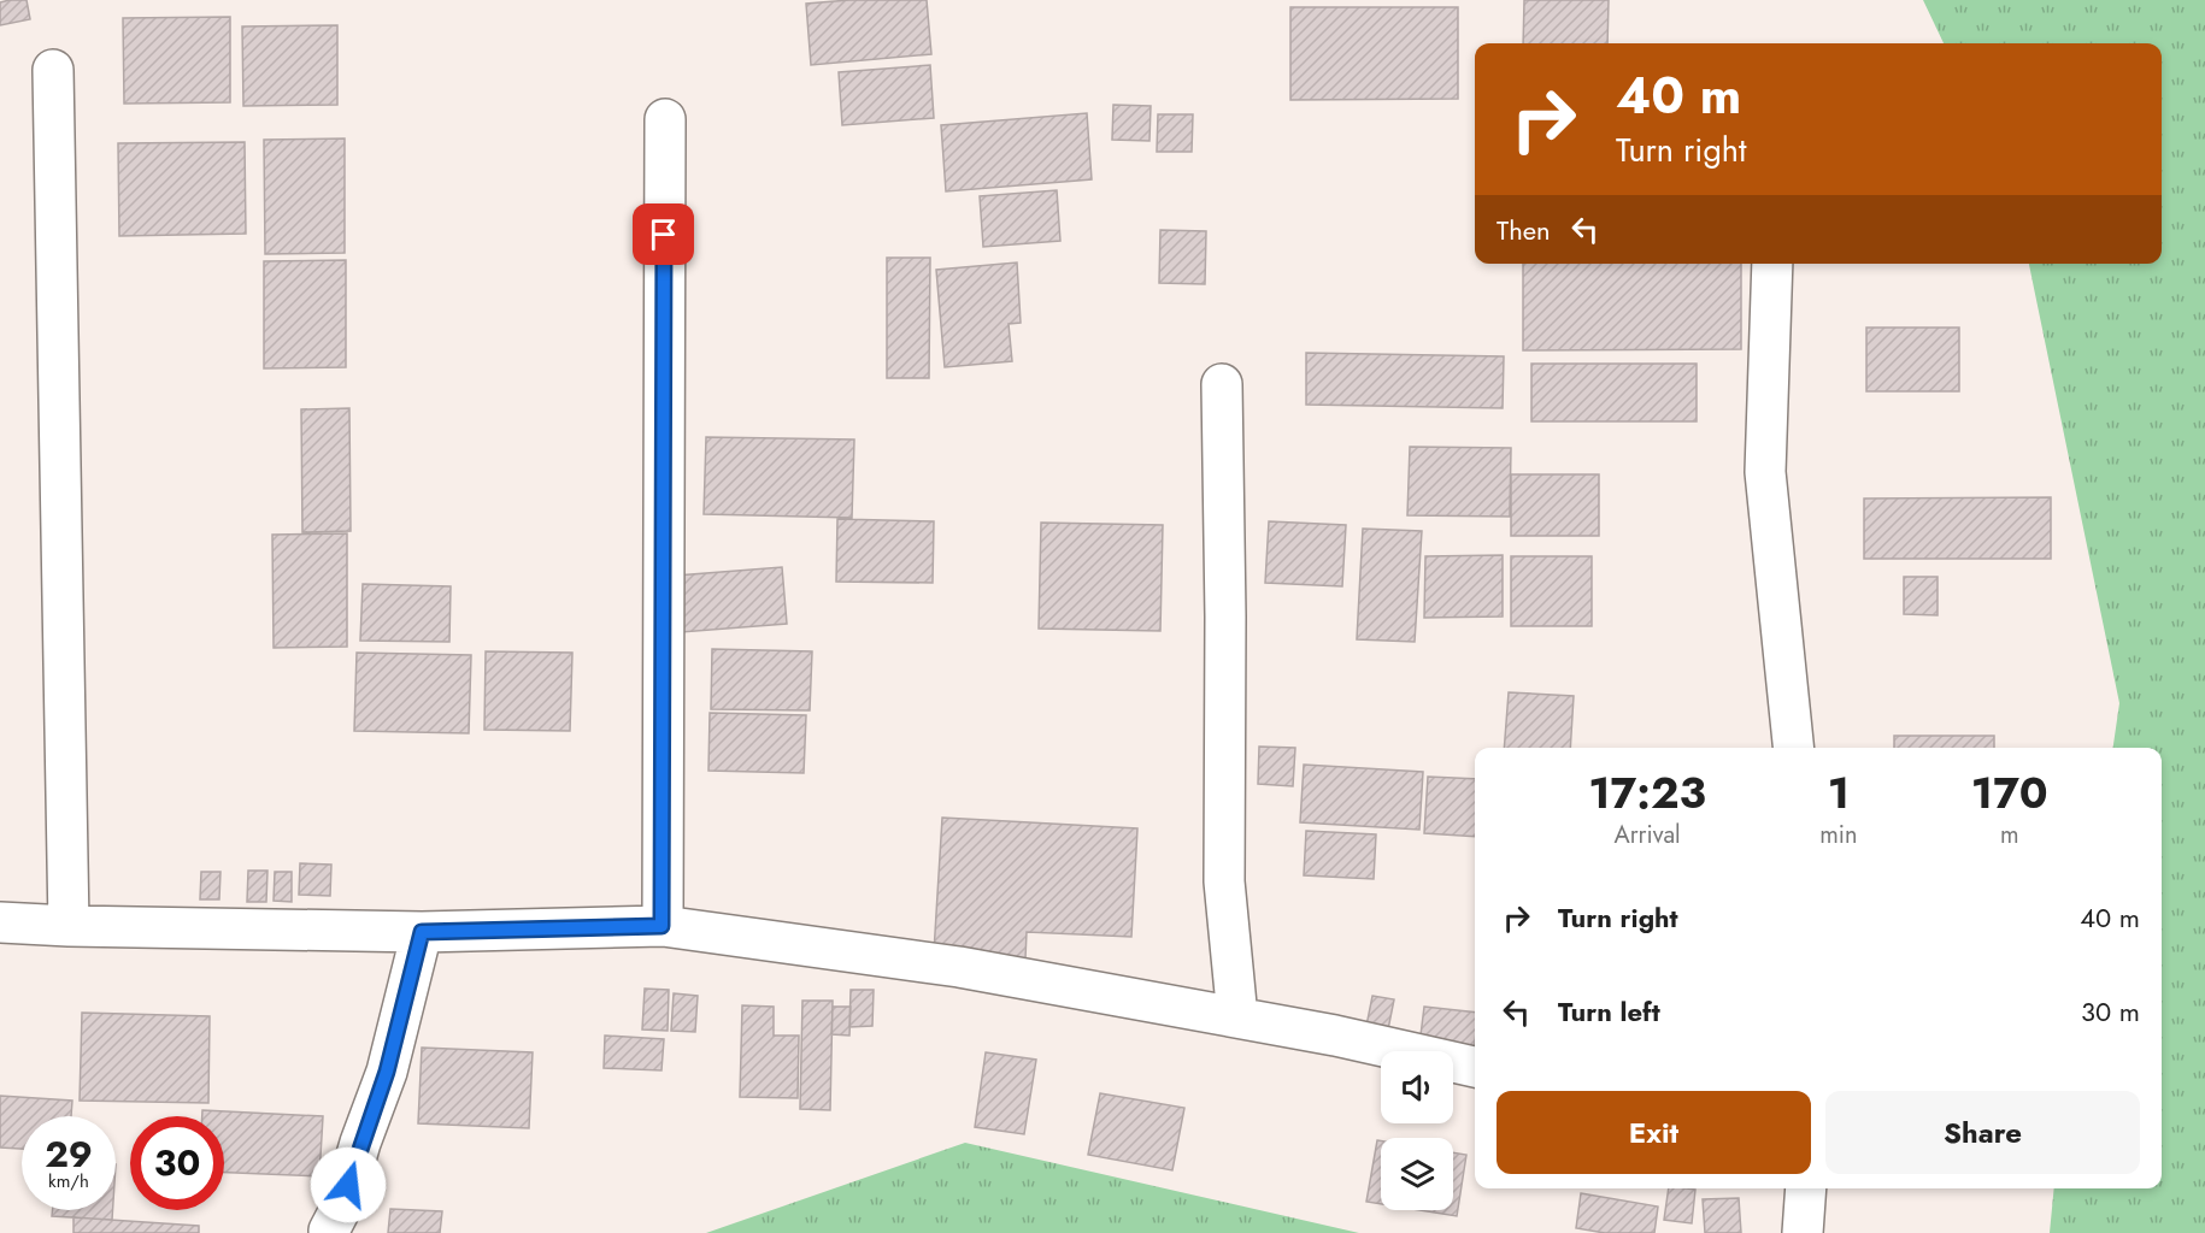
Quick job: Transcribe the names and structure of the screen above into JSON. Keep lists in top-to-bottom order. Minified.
{"page":{"turn":["40 m","Turn right"],"then":"Then","eta":["17:23","Arrival","1","min","170","m"],"list":[{"name":"Turn right","value":"40 m"},{"name":"Turn left","value":"30 m"}],"buttons":["Exit","Share"],"speed":"29 km/h","limit":"30"}}
